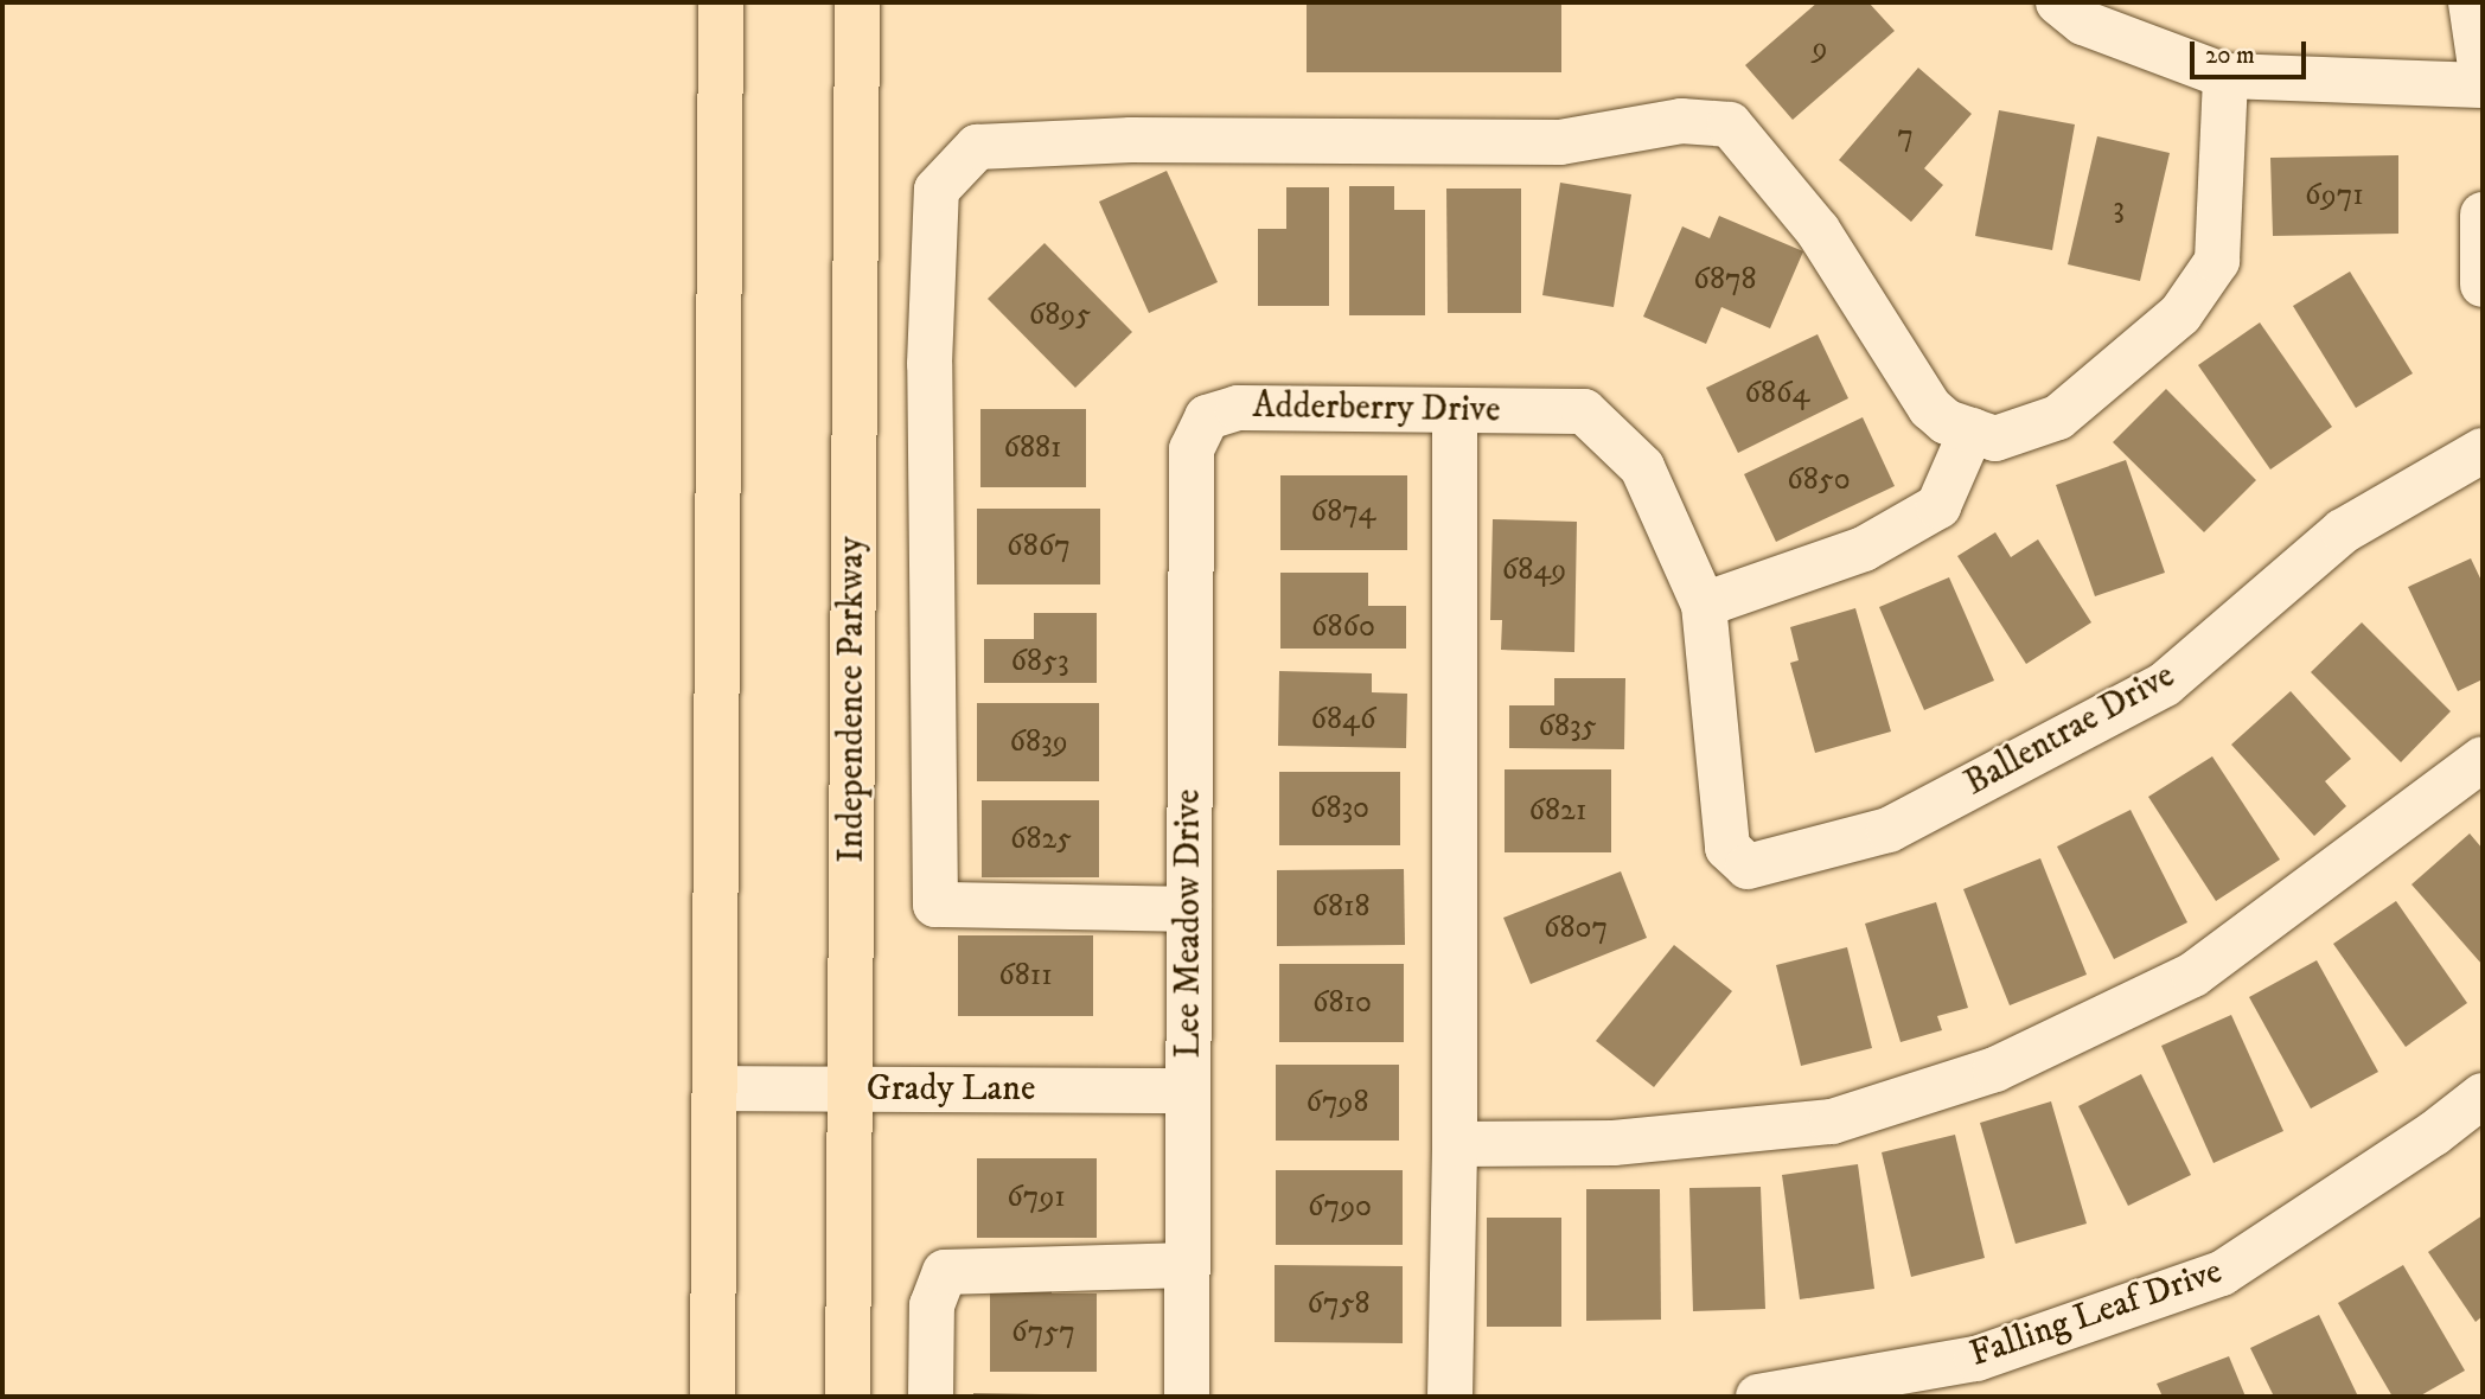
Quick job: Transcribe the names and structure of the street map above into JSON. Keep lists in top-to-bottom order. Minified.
{"streets":{"main road":["Independence Parkway"],"street":["Adderberry Drive","Ballentrae Drive","Lee Meadow Drive","Grady Lane","Falling Leaf Drive"]},"crossings":[["Adderberry Drive","Ballentrae Drive"],["Adderberry Drive","Lee Meadow Drive"],["Independence Parkway","Grady Lane"],["Lee Meadow Drive","Grady Lane"]],"house_numbers":["9","7","6971","3","6878","6895","6864","6881","6850","6874","6867","6849","6860","6853","6846","6835","6839","6830","6821","6825","6818","6807","6811","6810","6798","6791","6790","6758","6757"],"scale_bar":"20 m"}
